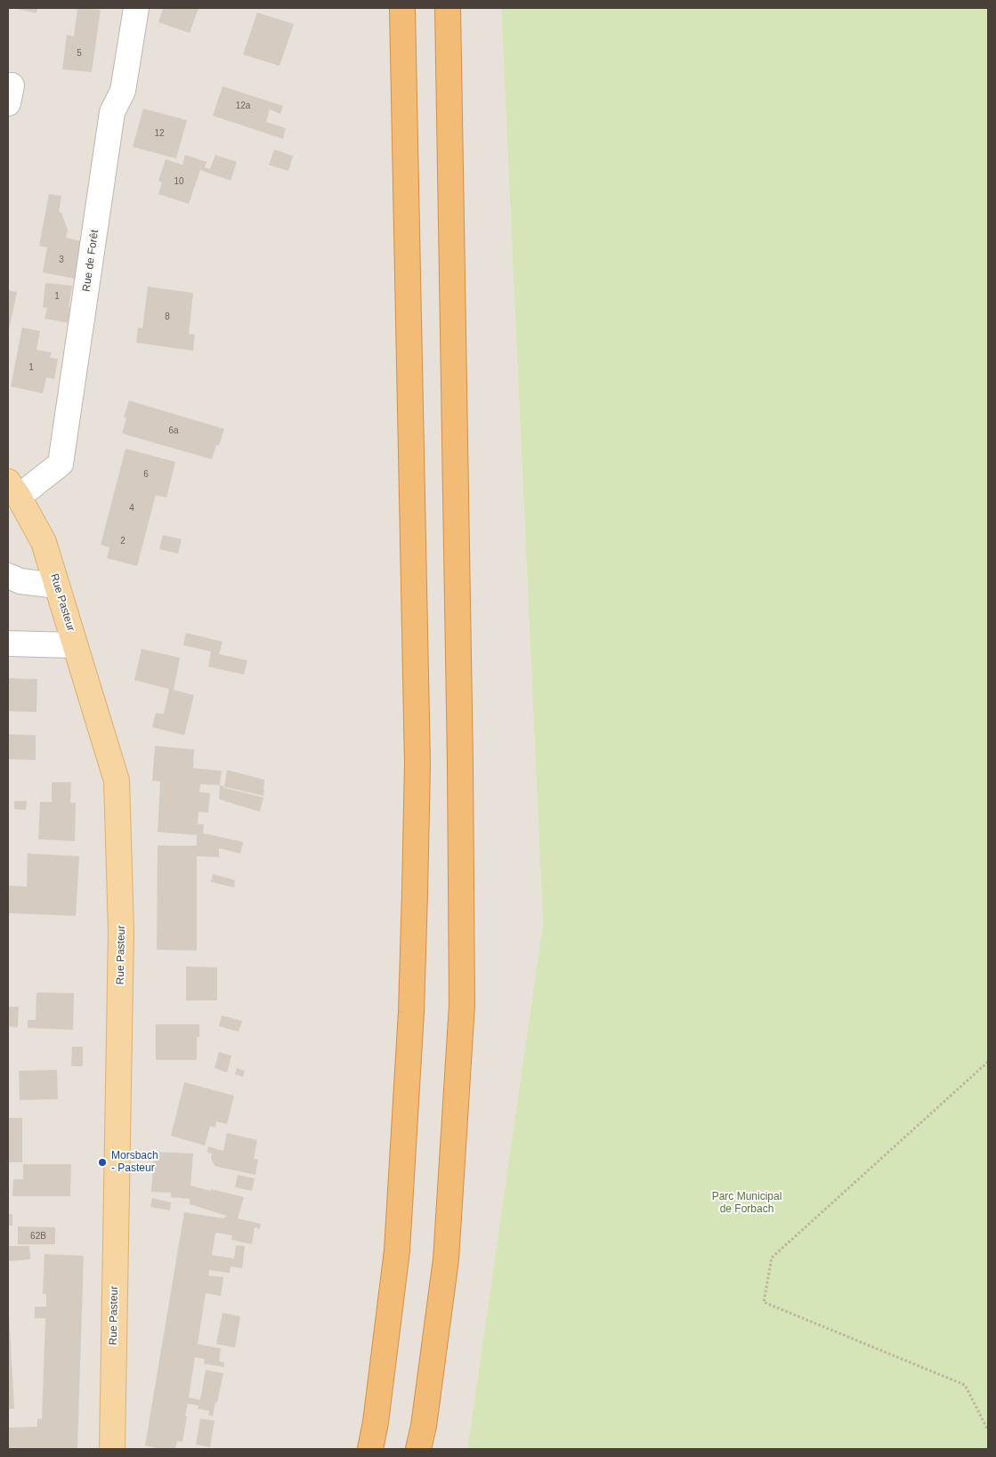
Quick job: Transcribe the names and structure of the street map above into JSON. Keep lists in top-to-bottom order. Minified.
{"streets":{"main road":["Rue Pasteur"],"street":["Rue de Forêt"]},"crossings":[["Rue de Forêt","Rue Pasteur"]],"parks":["Parc Municipal de Forbach"],"places":["Morsbach - Pasteur"],"house_numbers":["5","12a","12","10","3","1","8","1","6a","6","4","2","62B"]}
